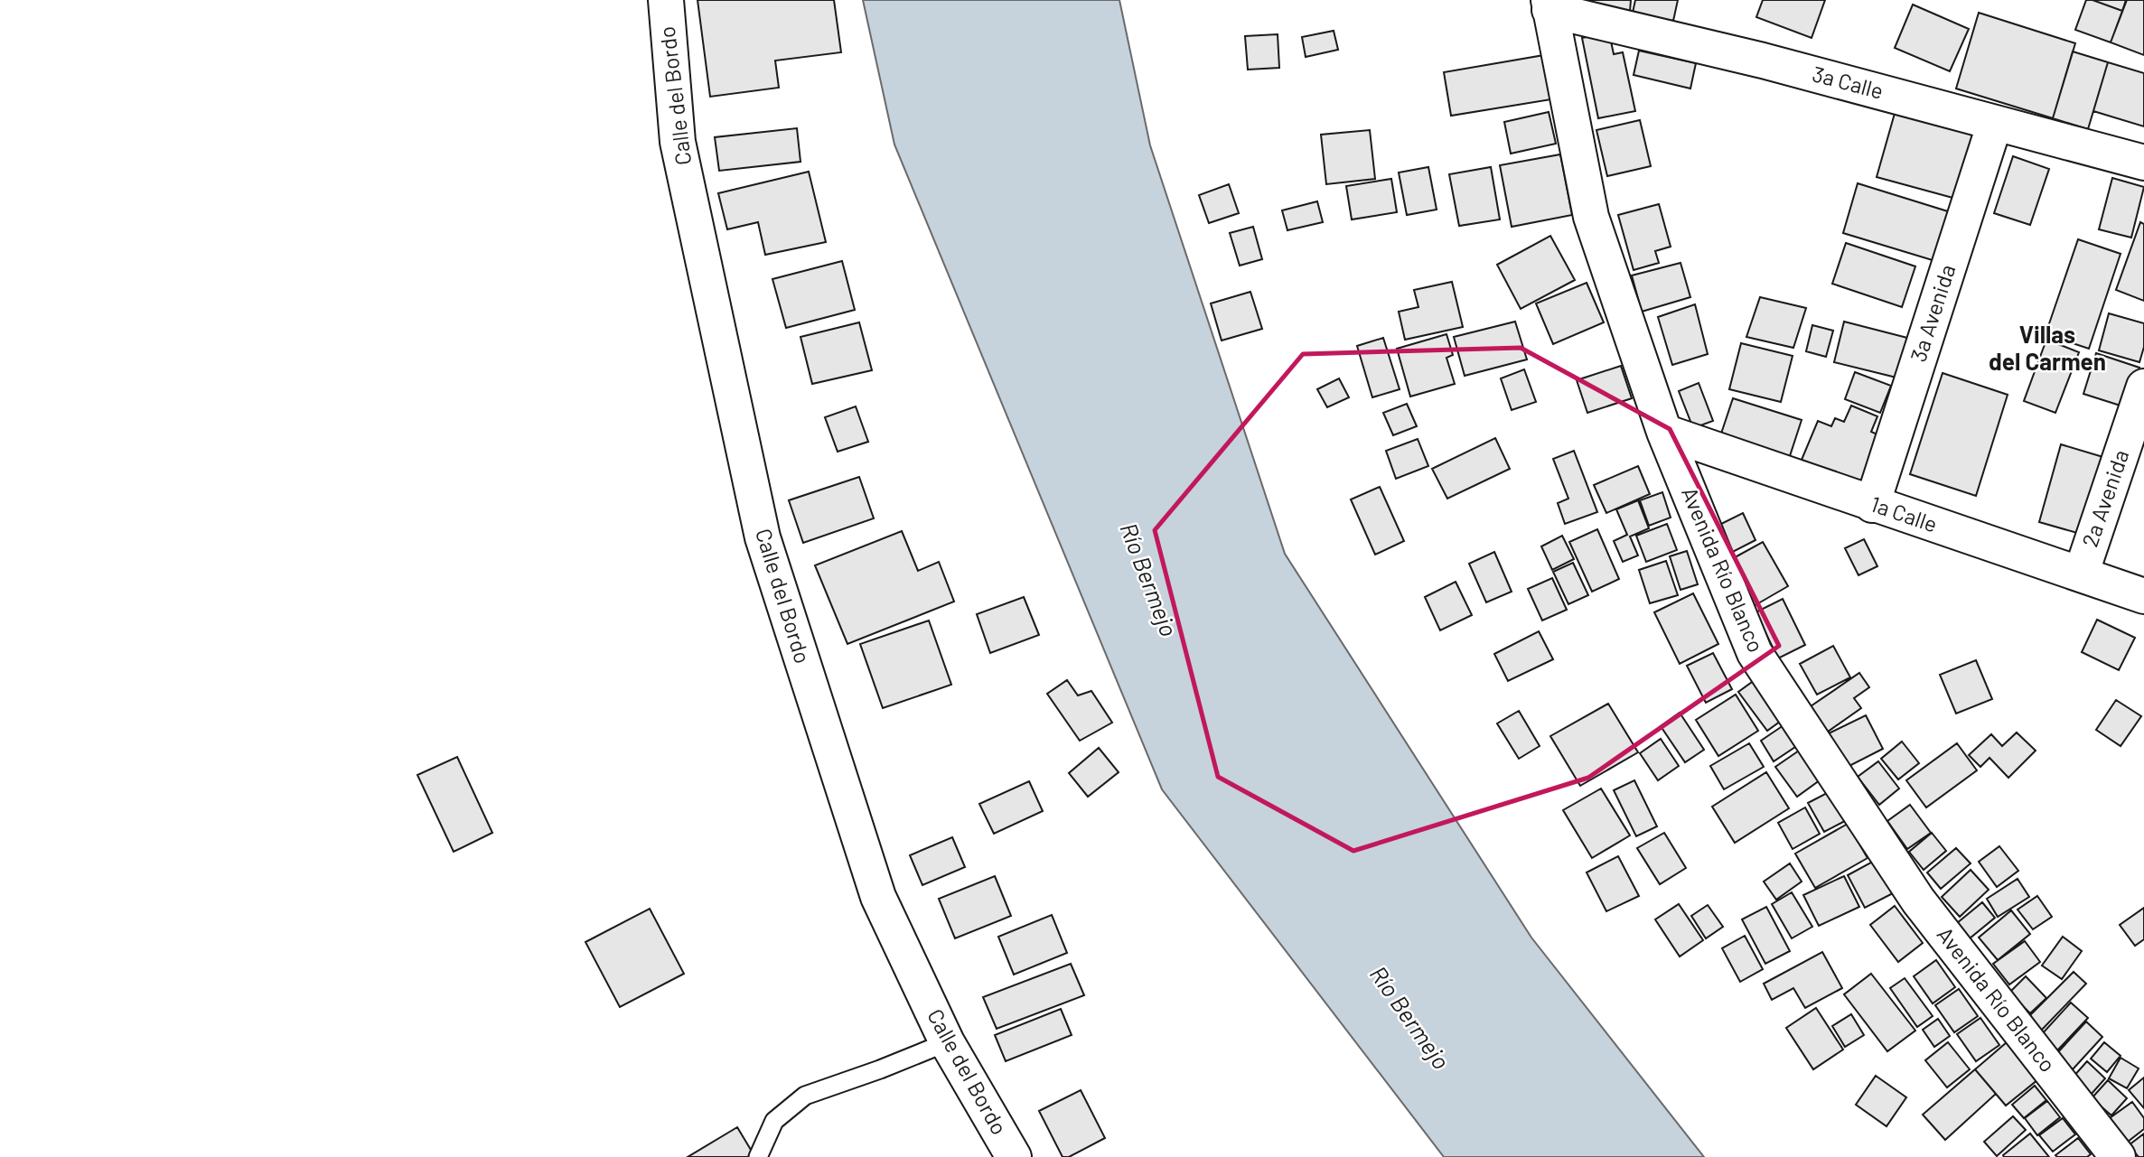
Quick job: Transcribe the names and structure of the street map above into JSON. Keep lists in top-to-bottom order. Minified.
{"streets":{"street":["3a Calle","Calle del Bordo","3a Avenida","2a Avenida","1a Calle","Avenida Río Blanco"]},"crossings":[["3a Calle","3a Avenida"],["3a Calle","Avenida Río Blanco"],["3a Avenida","1a Calle"],["2a Avenida","1a Calle"],["1a Calle","Avenida Río Blanco"]],"districts":["Villas del Carmen"],"water":["Río Bermejo"]}
